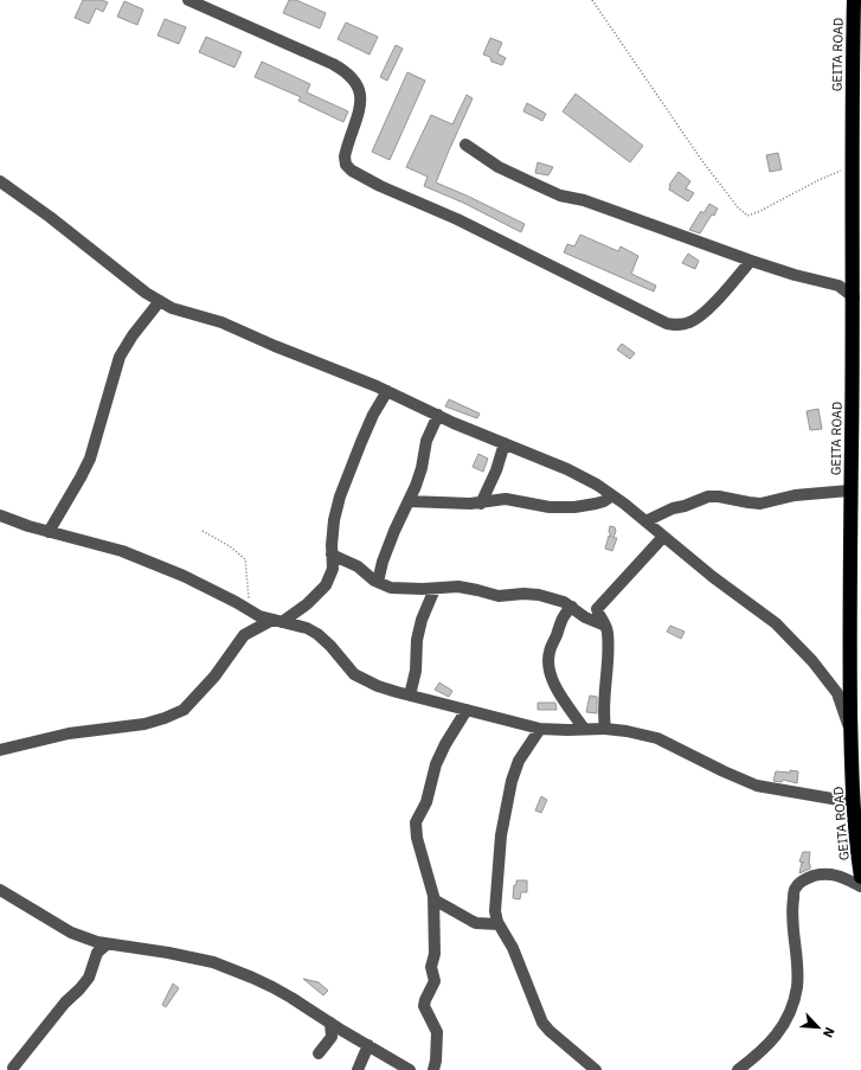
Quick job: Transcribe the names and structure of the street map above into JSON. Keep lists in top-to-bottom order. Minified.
{"streets":{"highway":["GEITA ROAD"]},"north":"bottom right"}
